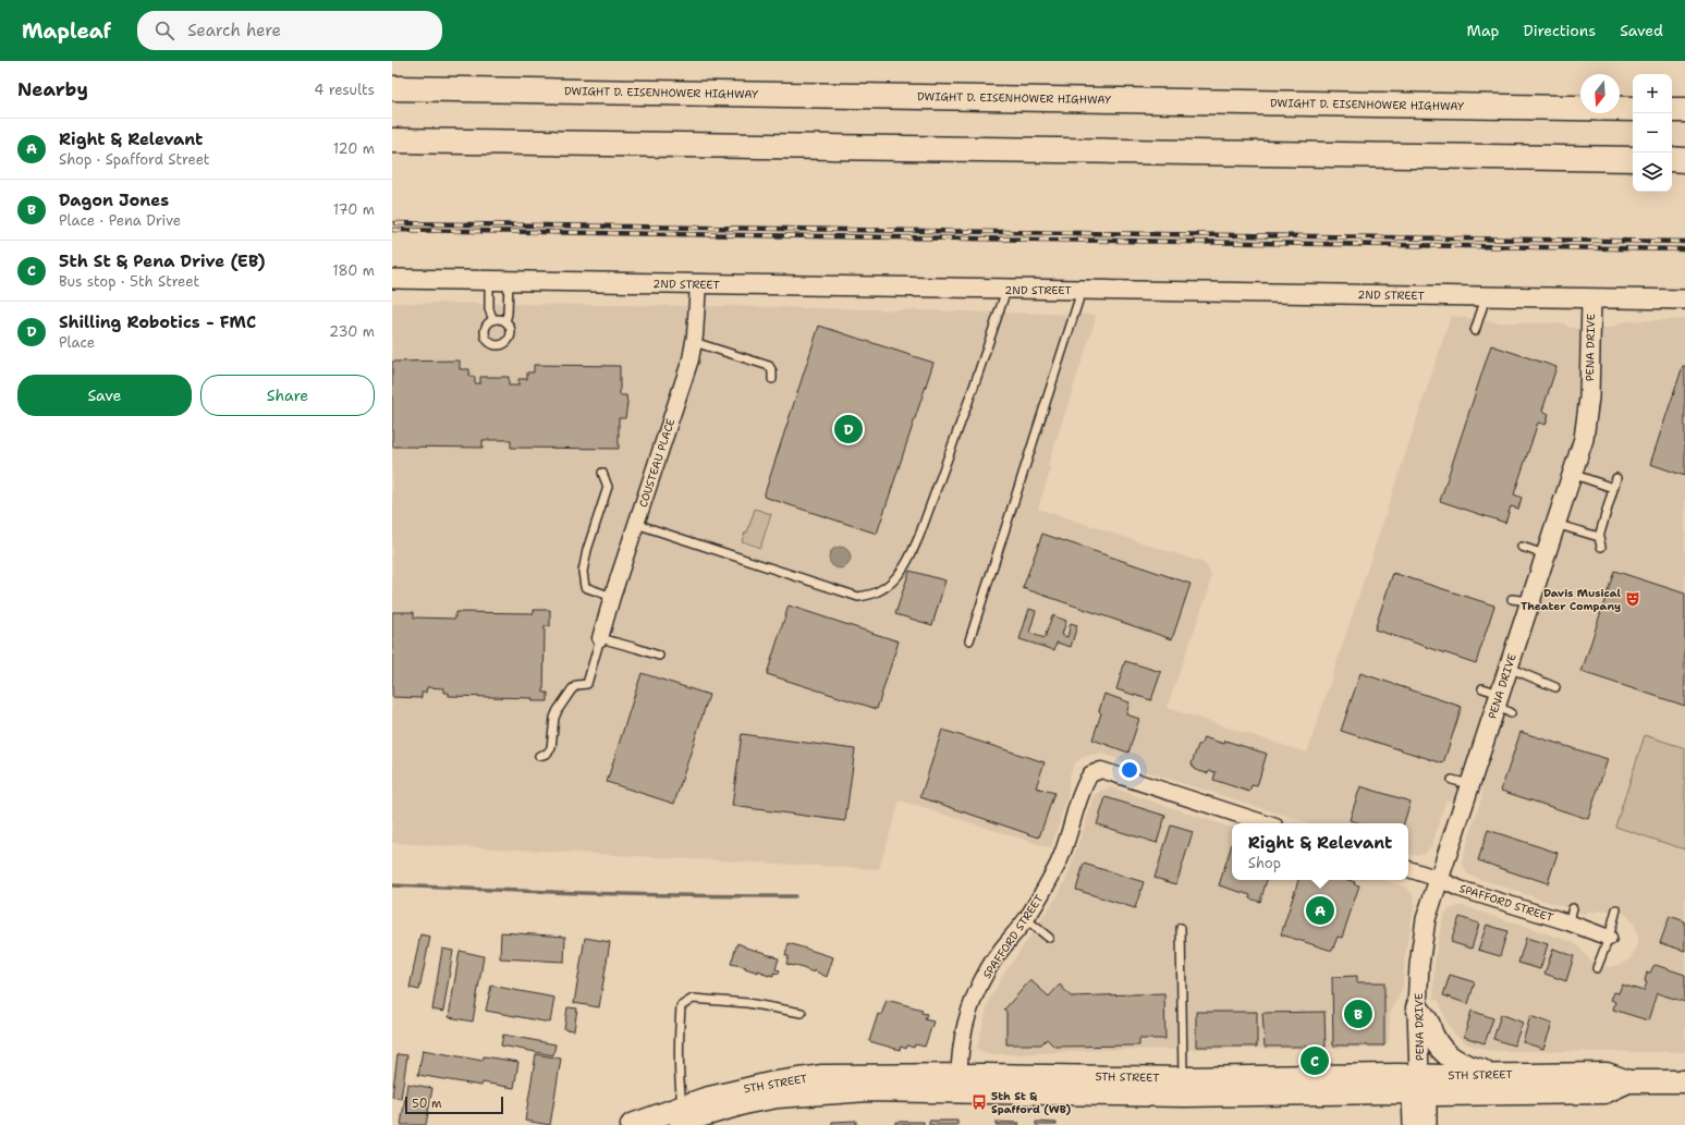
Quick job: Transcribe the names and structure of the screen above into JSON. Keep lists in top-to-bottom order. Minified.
{"streets":{"highway":["DWIGHT D. EISENHOWER HIGHWAY"],"main road":["5TH STREET"],"street":["2ND STREET","PENA DRIVE","COUSTEAU PLACE","SPAFFORD STREET"]},"crossings":[["2ND STREET","PENA DRIVE"],["2ND STREET","COUSTEAU PLACE"],["PENA DRIVE","SPAFFORD STREET"],["PENA DRIVE","5TH STREET"],["SPAFFORD STREET","5TH STREET"]],"places":{"theatre":["Davis Musical Theater Company"],"bus stop":["5th St & Spafford (WB)"]},"scale_bar":"50 m","north":"bottom","page":{"header":"Mapleaf","search":"Search here","nav":["Map","Directions","Saved"],"heading":["Nearby","4 results"],"map_buttons":["+","−"],"list":[{"mark":"A","name":"Right & Relevant","note":"Shop · Spafford Street","value":"120 m"},{"mark":"B","name":"Dagon Jones","note":"Place · Pena Drive","value":"170 m"},{"mark":"C","name":"5th St & Pena Drive (EB)","note":"Bus stop · 5th Street","value":"180 m"},{"mark":"D","name":"Shilling Robotics - FMC","note":"Place","value":"230 m"}],"buttons":["Save","Share"],"pins":["D","A","B","C"],"popup":["Right & Relevant","Shop"],"scale":"50 m"}}
